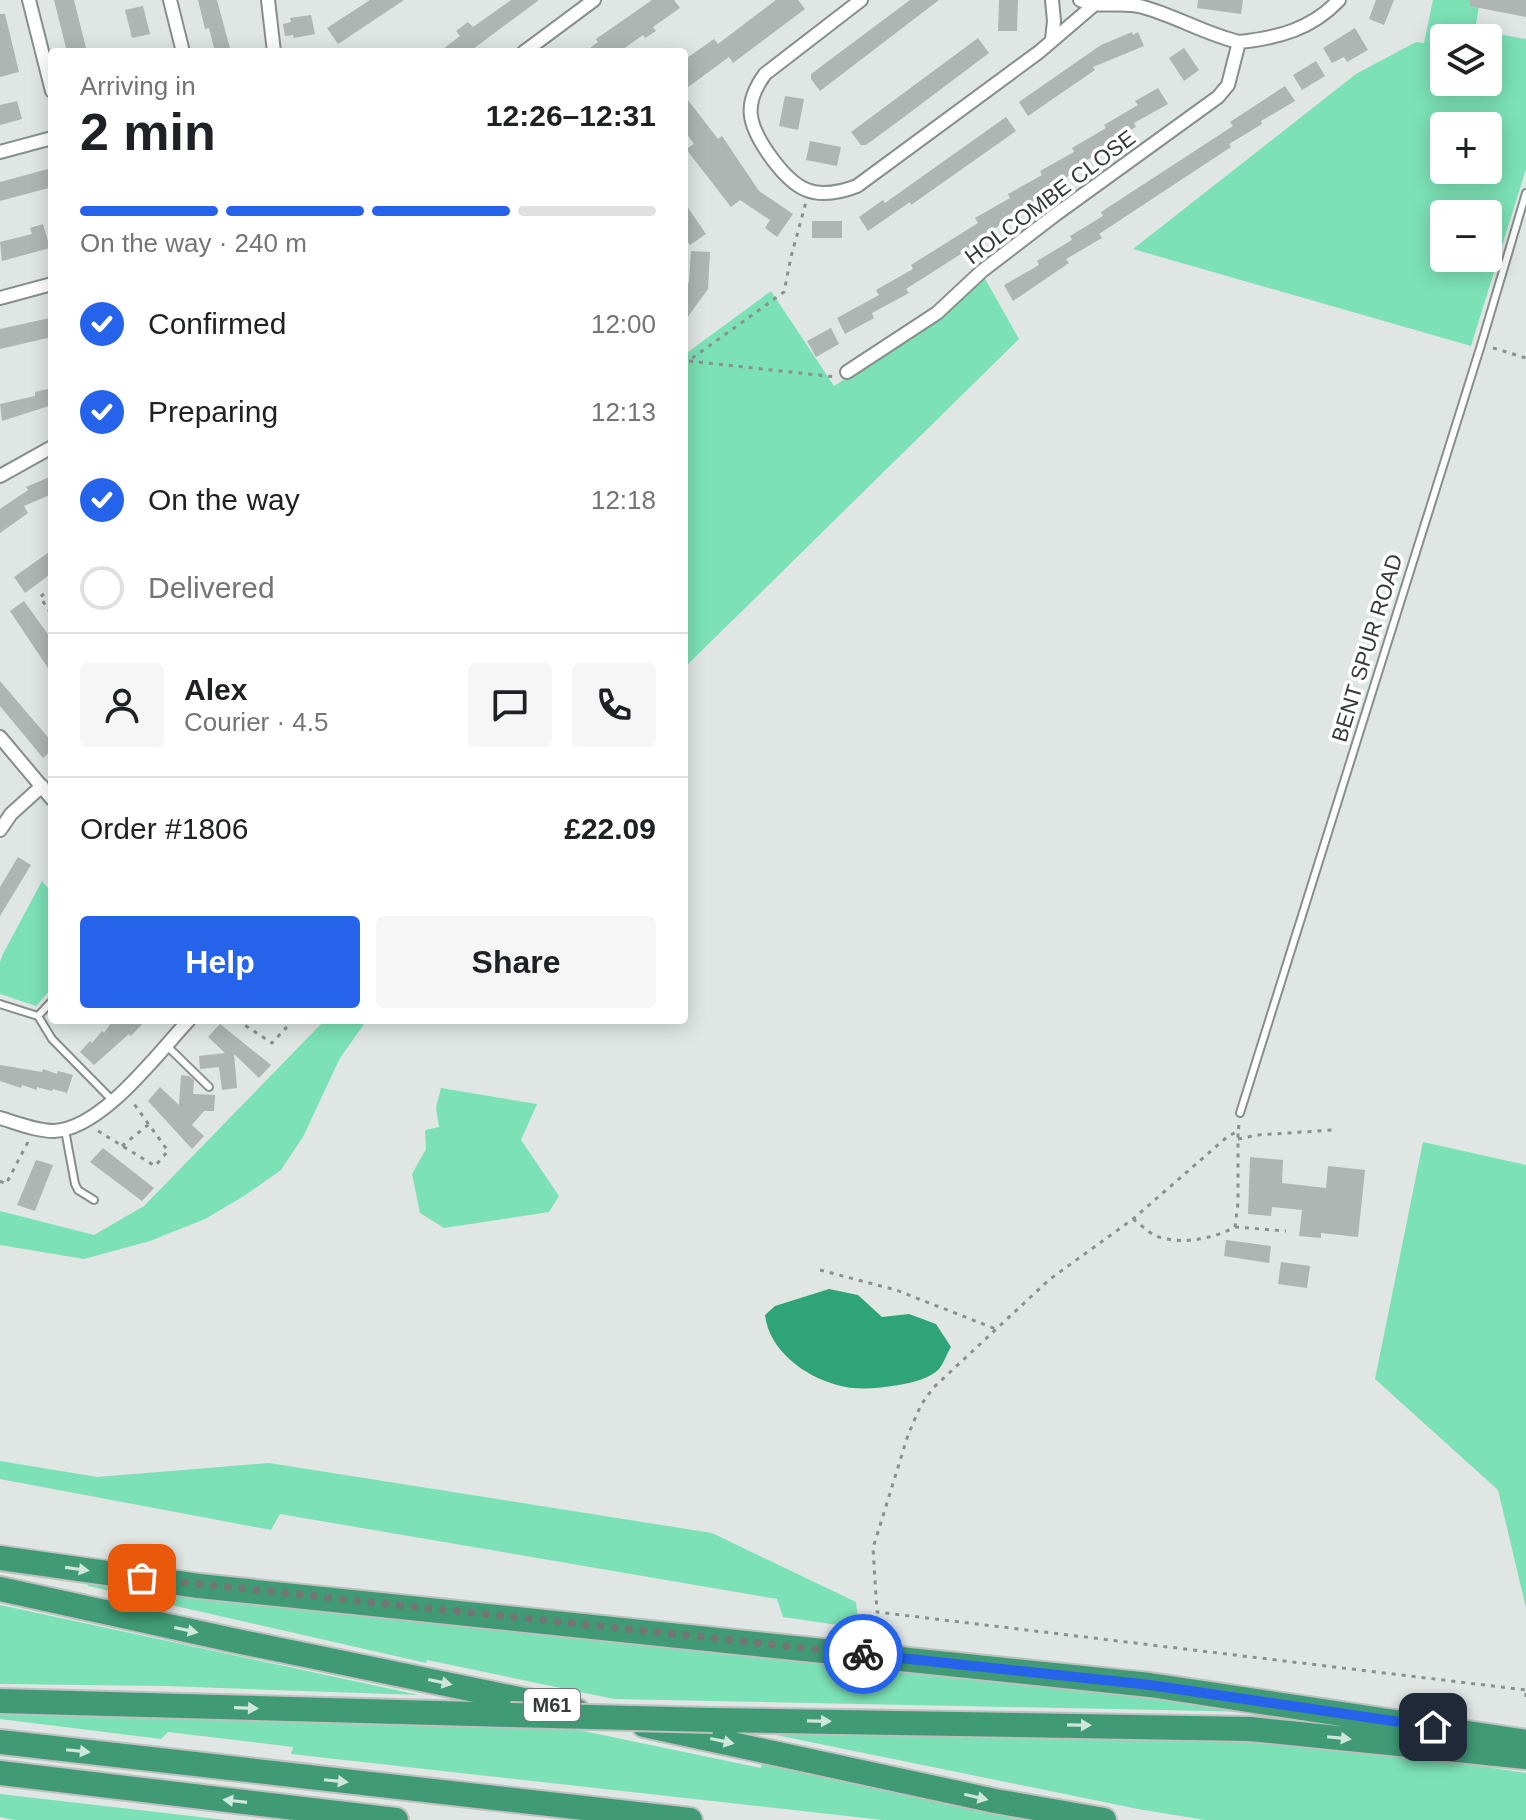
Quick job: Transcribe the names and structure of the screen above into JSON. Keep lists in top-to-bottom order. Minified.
{"streets":{"highway":["M61"],"street":["HOLCOMBE CLOSE"],"lane":["BENT SPUR ROAD"]},"page":{"map_buttons":["+","−"],"heading":["2 min","Arriving in","12:26–12:31"],"panel":["Alex","Courier · 4.5","Order #1806","£22.09"],"bar":"On the way · 240 m","list":[["Confirmed","12:00"],["Preparing","12:13"],["On the way","12:18"],"Delivered"],"buttons":["Help","Share"]}}
